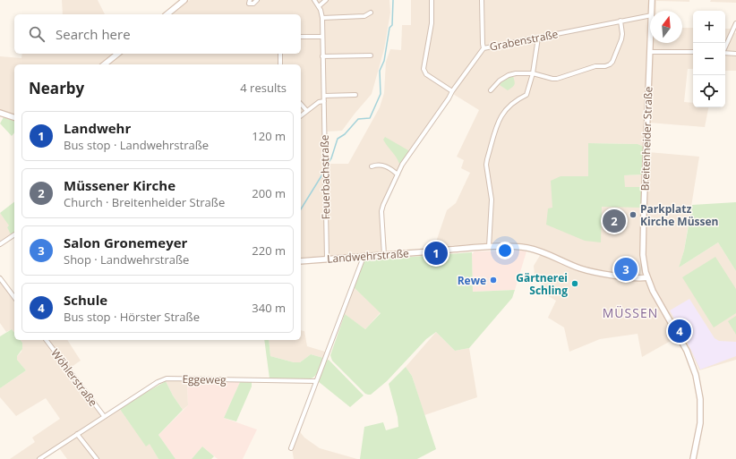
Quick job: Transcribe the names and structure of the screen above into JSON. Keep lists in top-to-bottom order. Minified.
{"streets":{"street":["Grabenstraße","Breitenheider Straße","Feuerbachstraße","Landwehrstraße","Wöhlerstraße","Eggeweg"]},"crossings":[["Grabenstraße","Landwehrstraße"],["Breitenheider Straße","Landwehrstraße"],["Feuerbachstraße","Landwehrstraße"],["Wöhlerstraße","Eggeweg"]],"districts":["MÜSSEN"],"places":["Parkplatz Kirche Müssen","Rewe","Gärtnerei Schling"],"north":"top","page":{"map_buttons":["+","−"],"search":"Search here","heading":["Nearby","4 results"],"list":[{"mark":"1","name":"Landwehr","note":"Bus stop · Landwehrstraße","value":"120 m"},{"mark":"2","name":"Müssener Kirche","note":"Church · Breitenheider Straße","value":"200 m"},{"mark":"3","name":"Salon Gronemeyer","note":"Shop · Landwehrstraße","value":"220 m"},{"mark":"4","name":"Schule","note":"Bus stop · Hörster Straße","value":"340 m"}],"pins":["2","1","3","4"]}}
